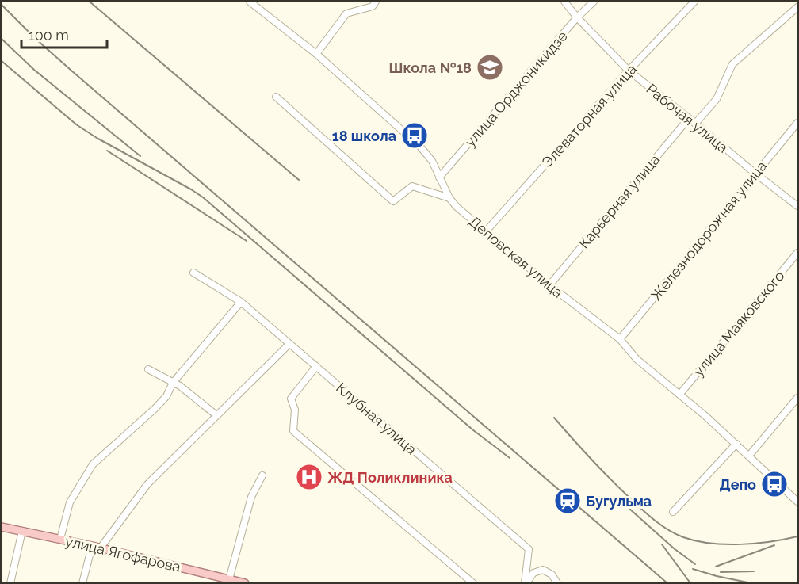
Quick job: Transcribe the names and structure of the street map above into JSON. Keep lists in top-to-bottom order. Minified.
{"streets":{"main road":["улица Ягофарова"],"street":["улица Орджоникидзе","Элеваторная улица","Рабочая улица","Карьерная улица","Железнодорожная улица","Деповская улица","улица Маяковского","Клубная улица"]},"crossings":[["улица Орджоникидзе","Рабочая улица"],["улица Орджоникидзе","Деповская улица"],["Элеваторная улица","Рабочая улица"],["Элеваторная улица","Деповская улица"],["Рабочая улица","Карьерная улица"],["Рабочая улица","Железнодорожная улица"],["Карьерная улица","Деповская улица"],["Железнодорожная улица","Деповская улица"],["Деповская улица","улица Маяковского"]],"places":{"school or university":["Школа №18"],"bus stop":["18 школа","Депо"],"hospital":["ЖД Поликлиника"],"station":["Бугульма"]},"scale_bar":"100 m"}
